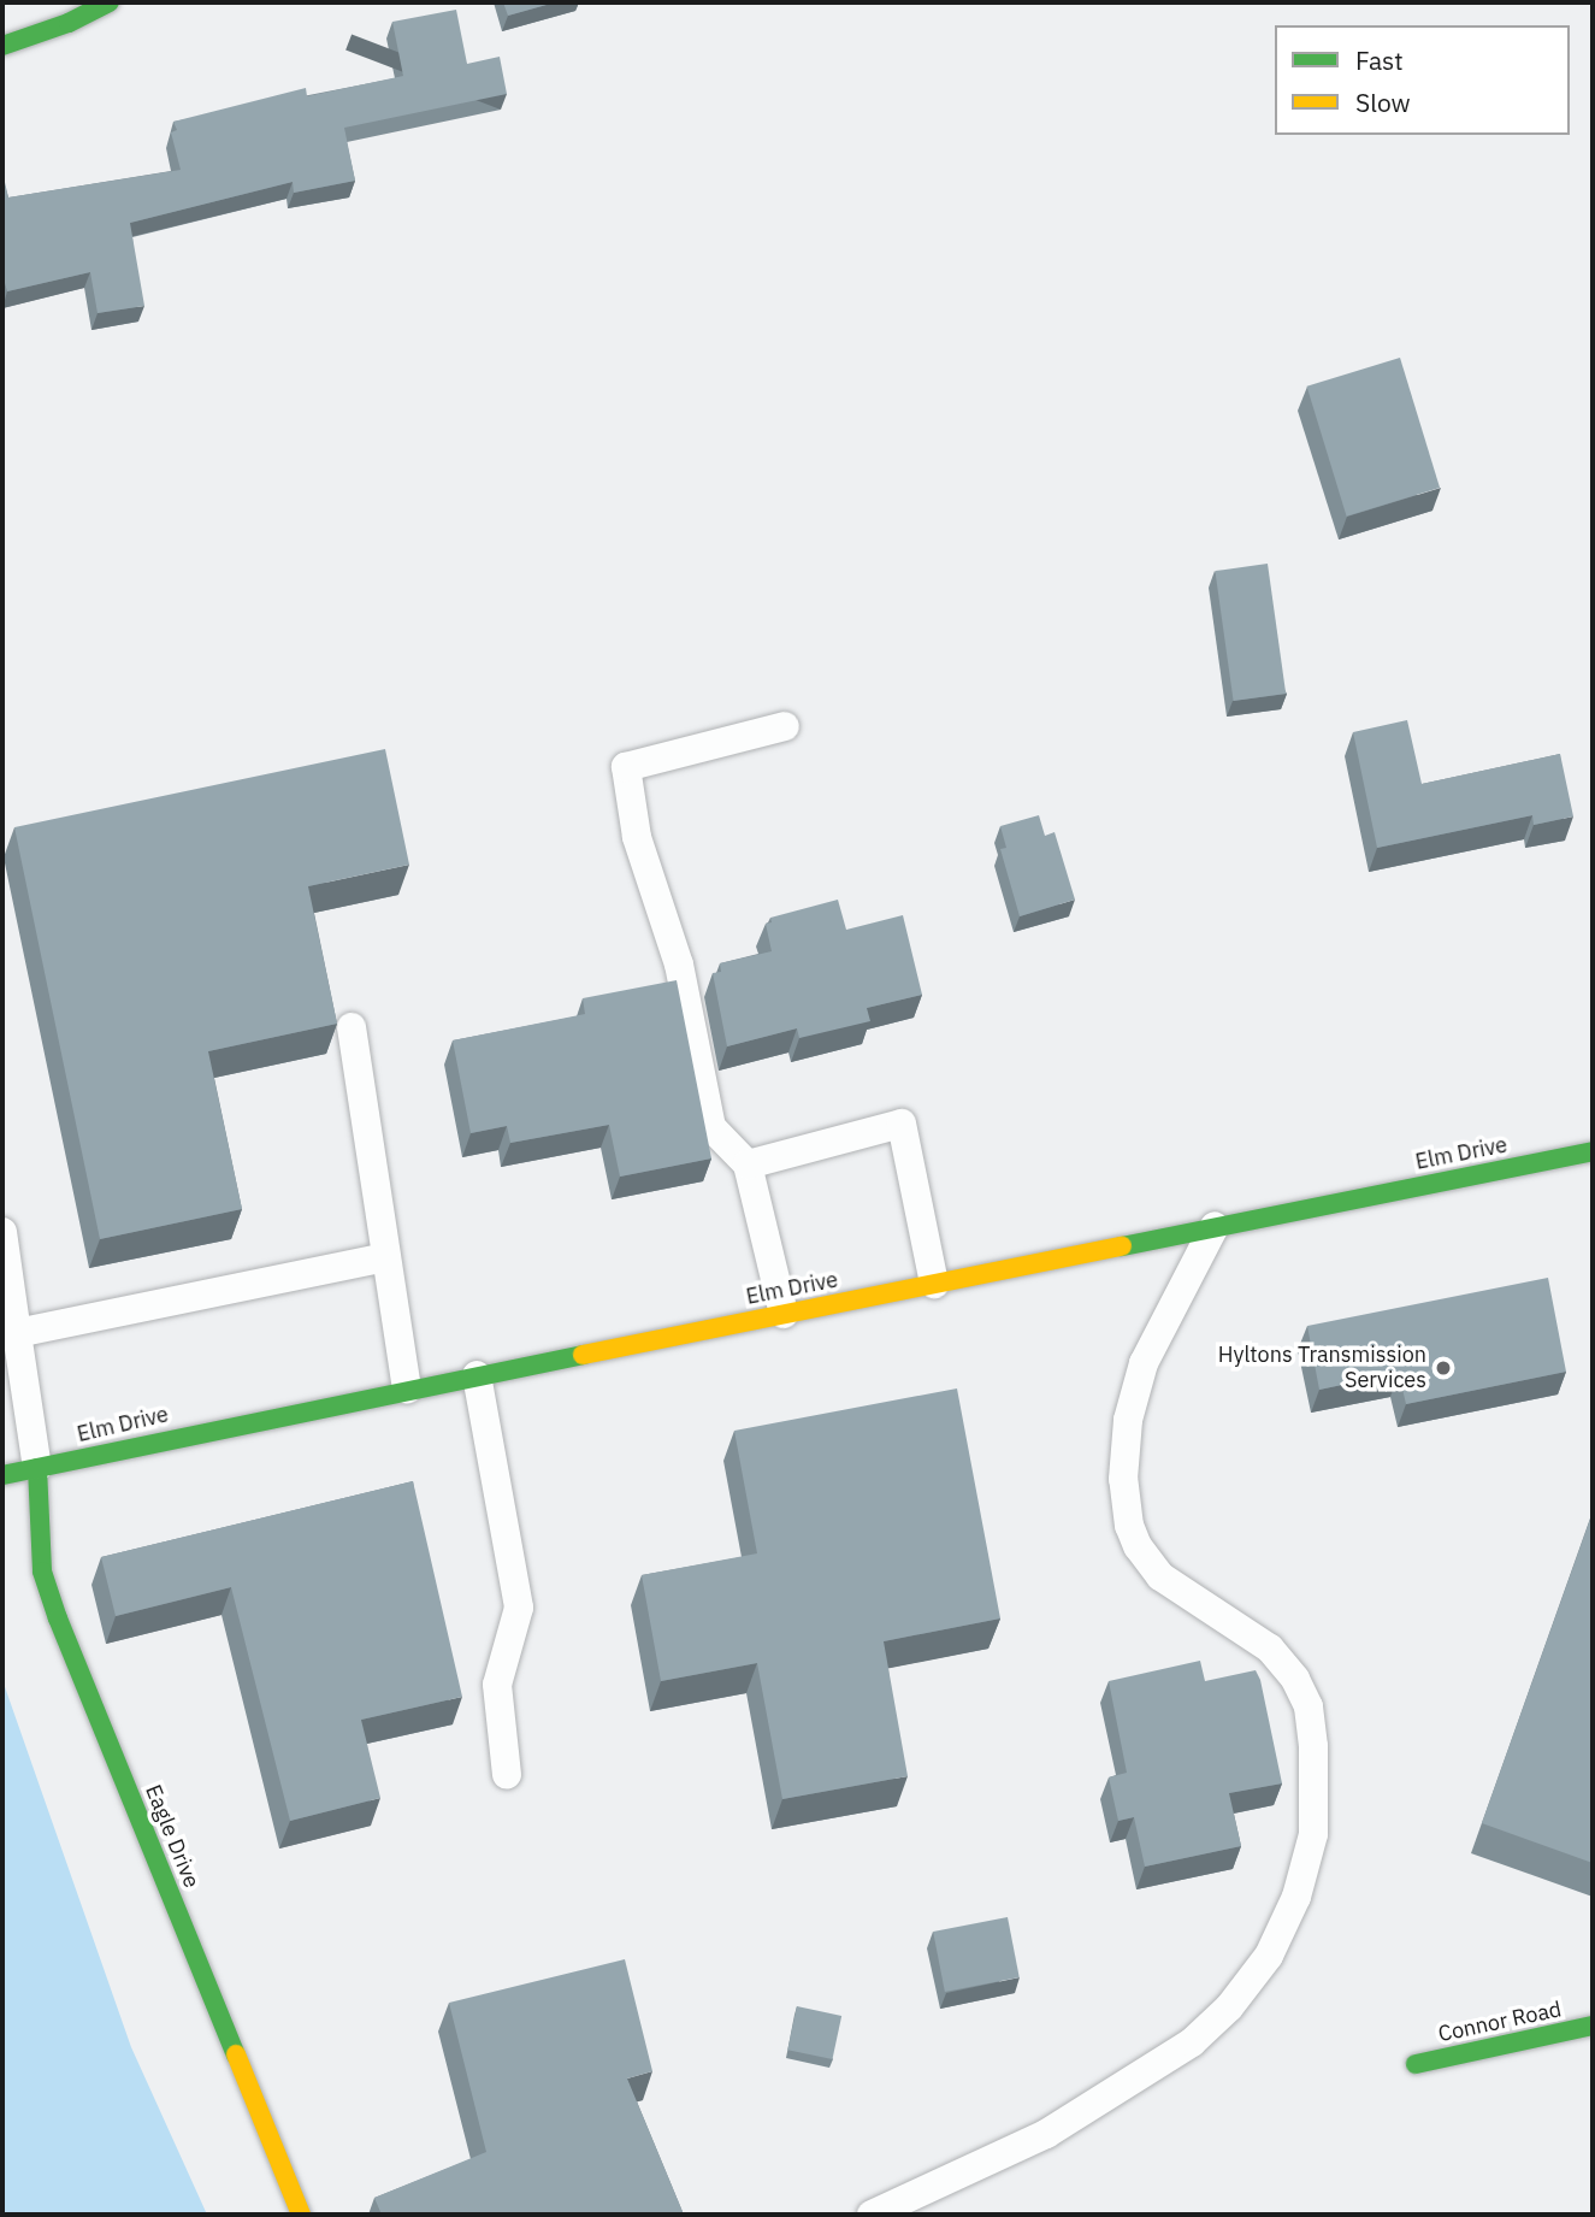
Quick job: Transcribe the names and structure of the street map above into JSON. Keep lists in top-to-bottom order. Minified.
{"streets":{"street":["Elm Drive","Eagle Drive","Connor Road"]},"crossings":[["Elm Drive","Eagle Drive"]],"places":["Hyltons Transmission Services"],"legend":["Fast","Slow"]}
